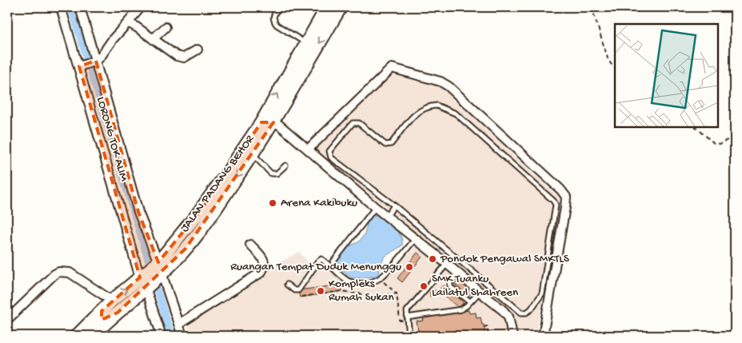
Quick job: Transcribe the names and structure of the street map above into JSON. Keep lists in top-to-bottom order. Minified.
{"streets":{"main road":["JALAN PADANG BEHOR"],"street":["LORONG TOK ALIM"]},"crossings":[["LORONG TOK ALIM","JALAN PADANG BEHOR"]],"places":["Arena Kakibuku","Pondok Pengawal SMKTLS","Ruangan Tempat Duduk Menunggu","SMK Tuanku Lailatul Shahreen","Kompleks Rumah Sukan"]}
